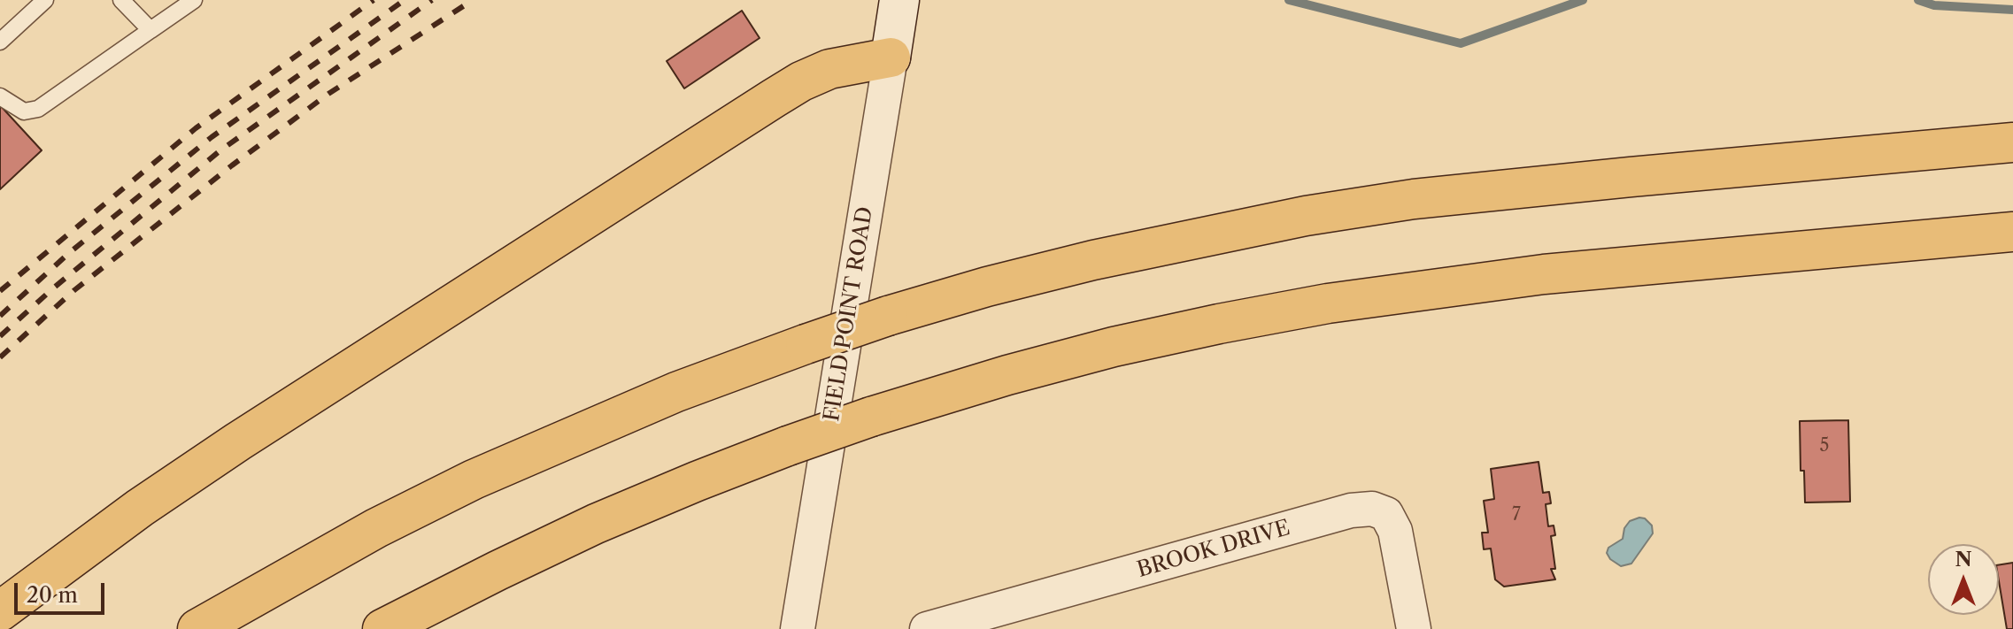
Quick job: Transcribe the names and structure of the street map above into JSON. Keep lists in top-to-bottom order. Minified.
{"streets":{"main road":["FIELD POINT ROAD"],"street":["BROOK DRIVE"]},"house_numbers":["5","7"],"scale_bar":"20 m","north":"top"}
